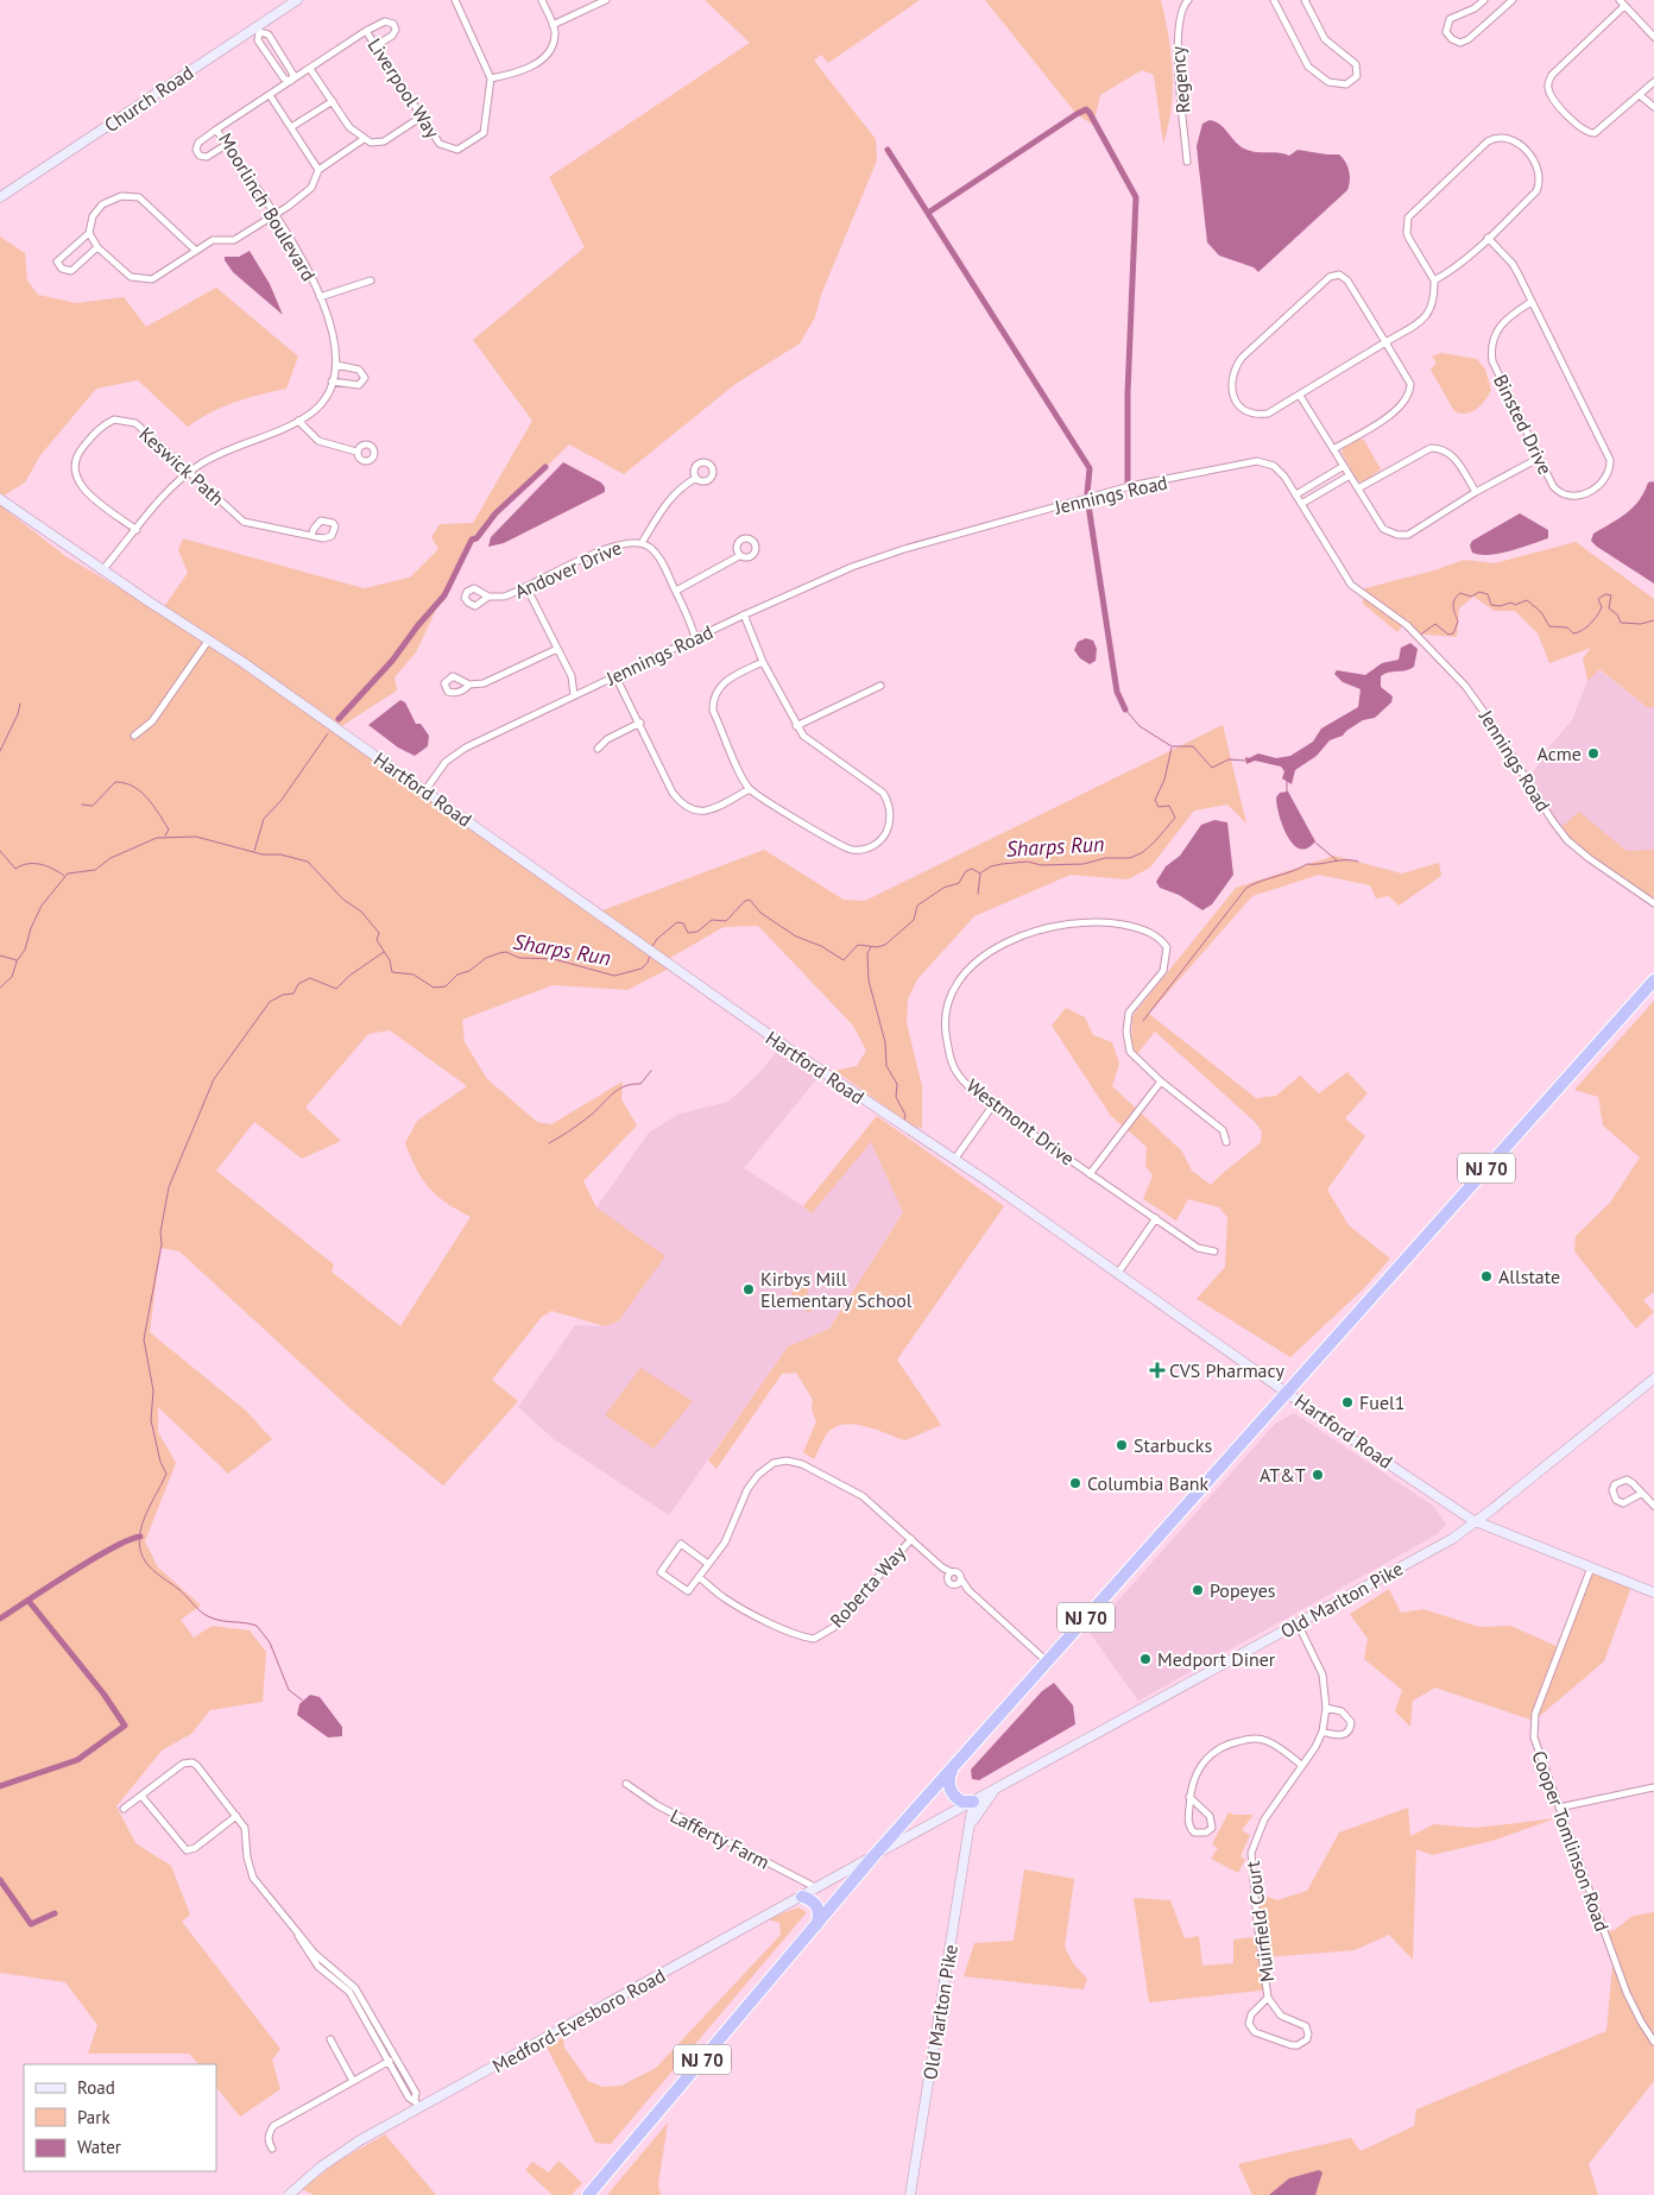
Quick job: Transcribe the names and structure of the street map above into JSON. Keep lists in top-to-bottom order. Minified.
{"streets":{"highway":["NJ 70"],"street":["Regency","Liverpool Way","Church Road","Moorlinch Boulevard","Binsted Drive","Keswick Path","Jennings Road","Andover Drive","Hartford Road","Westmont Drive","Roberta Way","Old Marlton Pike","Lafferty Farm","Cooper Tomlinson Road","Muirfield Court","Medford-Evesboro Road"]},"crossings":[["Liverpool Way","Moorlinch Boulevard"],["Moorlinch Boulevard","Keswick Path"],["Moorlinch Boulevard","Hartford Road"],["Jennings Road","Andover Drive"],["Jennings Road","Hartford Road"],["Hartford Road","NJ 70"],["Hartford Road","Old Marlton Pike"],["Hartford Road","Cooper Tomlinson Road"],["NJ 70","Medford-Evesboro Road"],["Old Marlton Pike","Muirfield Court"],["Old Marlton Pike","Medford-Evesboro Road"],["Lafferty Farm","Medford-Evesboro Road"]],"water":["Sharps Run"],"places":{"other":["Acme","Allstate","Kirbys Mill Elementary School","Fuel1","Starbucks","AT&T","Columbia Bank","Popeyes","Medport Diner"],"health":["CVS Pharmacy"]},"legend":["Road","Park","Water"]}
